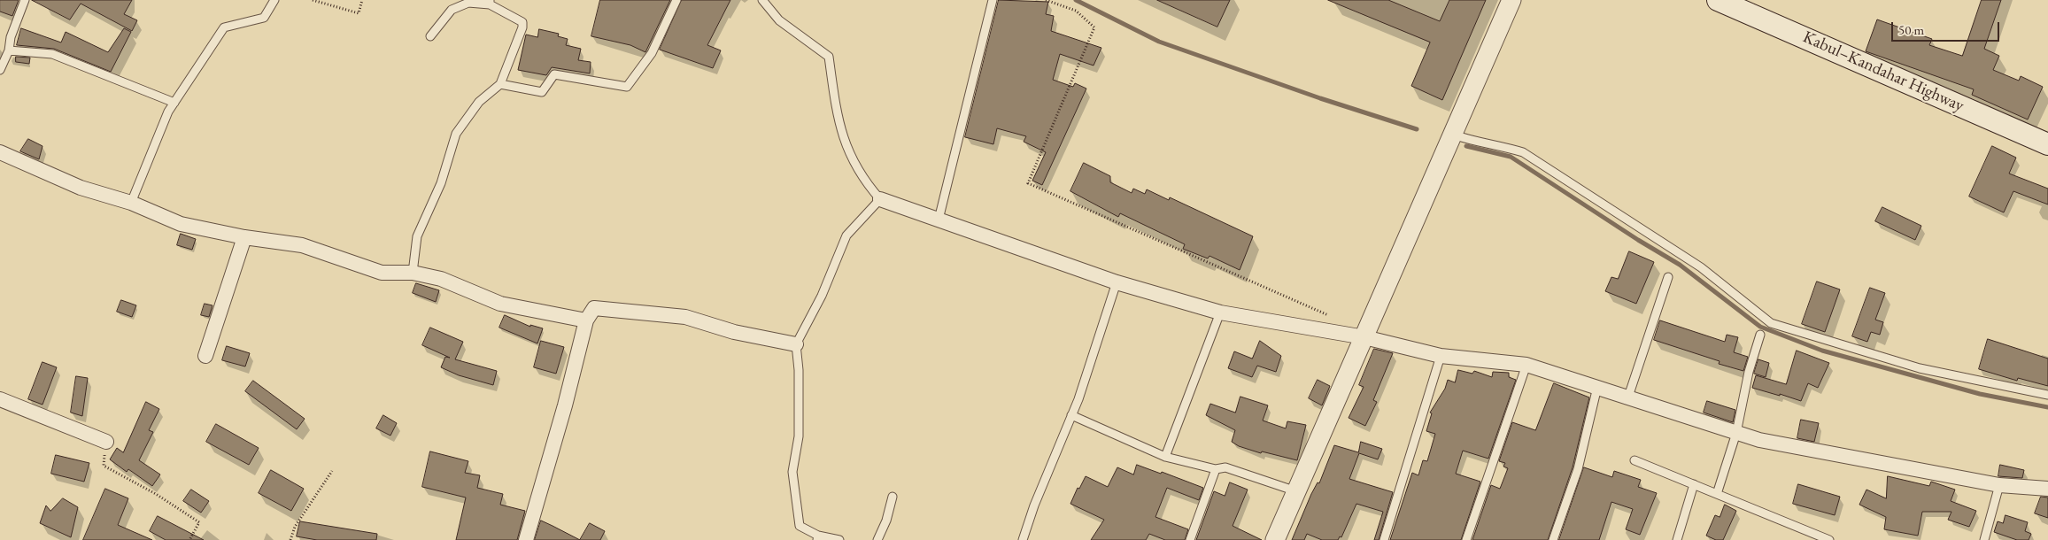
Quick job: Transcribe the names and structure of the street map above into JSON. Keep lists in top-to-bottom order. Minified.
{"streets":{"main road":["Kabul–Kandahar Highway"]},"scale_bar":"50 m"}
